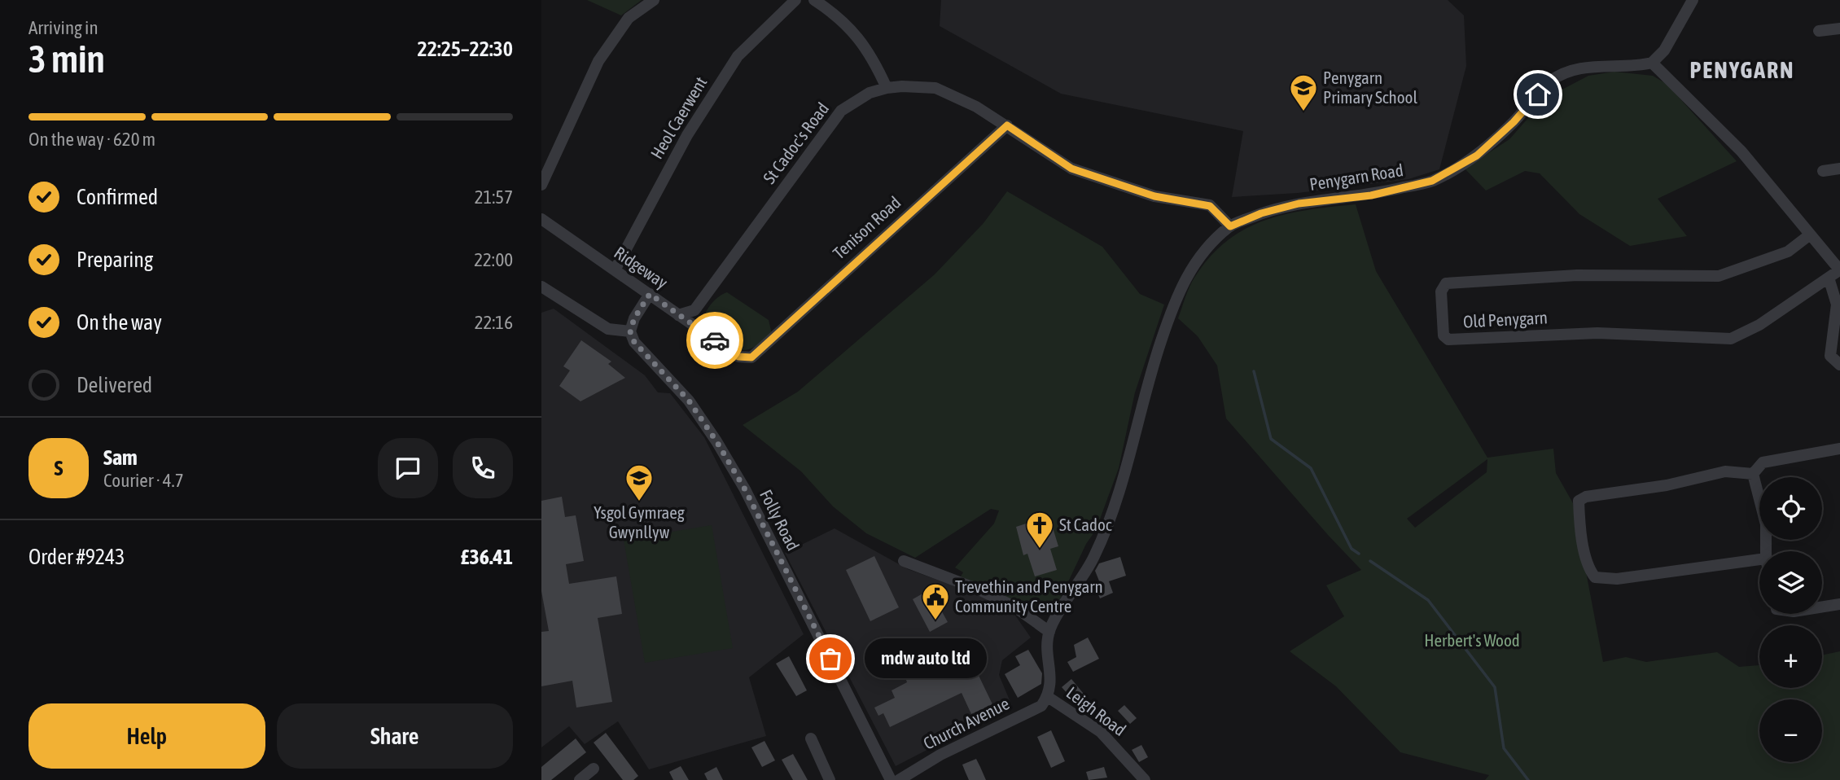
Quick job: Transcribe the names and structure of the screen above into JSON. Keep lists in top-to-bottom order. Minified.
{"streets":{"street":["Heol Caerwent","St Cadoc's Road","Penygarn Road","Tenison Road","Ridgeway","Old Penygarn","Folly Road","Leigh Road","Church Avenue"]},"crossings":[["Heol Caerwent","Ridgeway"],["St Cadoc's Road","Penygarn Road"],["St Cadoc's Road","Tenison Road"],["St Cadoc's Road","Ridgeway"],["Penygarn Road","Leigh Road"],["Penygarn Road","Church Avenue"],["Tenison Road","Ridgeway"],["Leigh Road","Church Avenue"]],"districts":["PENYGARN"],"parks":["Herbert's Wood"],"places":{"school or university":["Penygarn Primary School","Ysgol Gymraeg Gwynllyw"],"church":["St Cadoc"],"public building":["Trevethin and Penygarn Community Centre"],"other":["mdw auto ltd"]},"page":{"heading":["3 min","Arriving in","22:25–22:30"],"panel":["Sam","Courier · 4.7","Order #9243","£36.41"],"bar":"On the way · 620 m","list":[["Confirmed","21:57"],["Preparing","22:00"],["On the way","22:16"],"Delivered"],"round":"S","map_buttons":["+","−"],"bubble":"mdw auto ltd","buttons":["Help","Share"]}}
